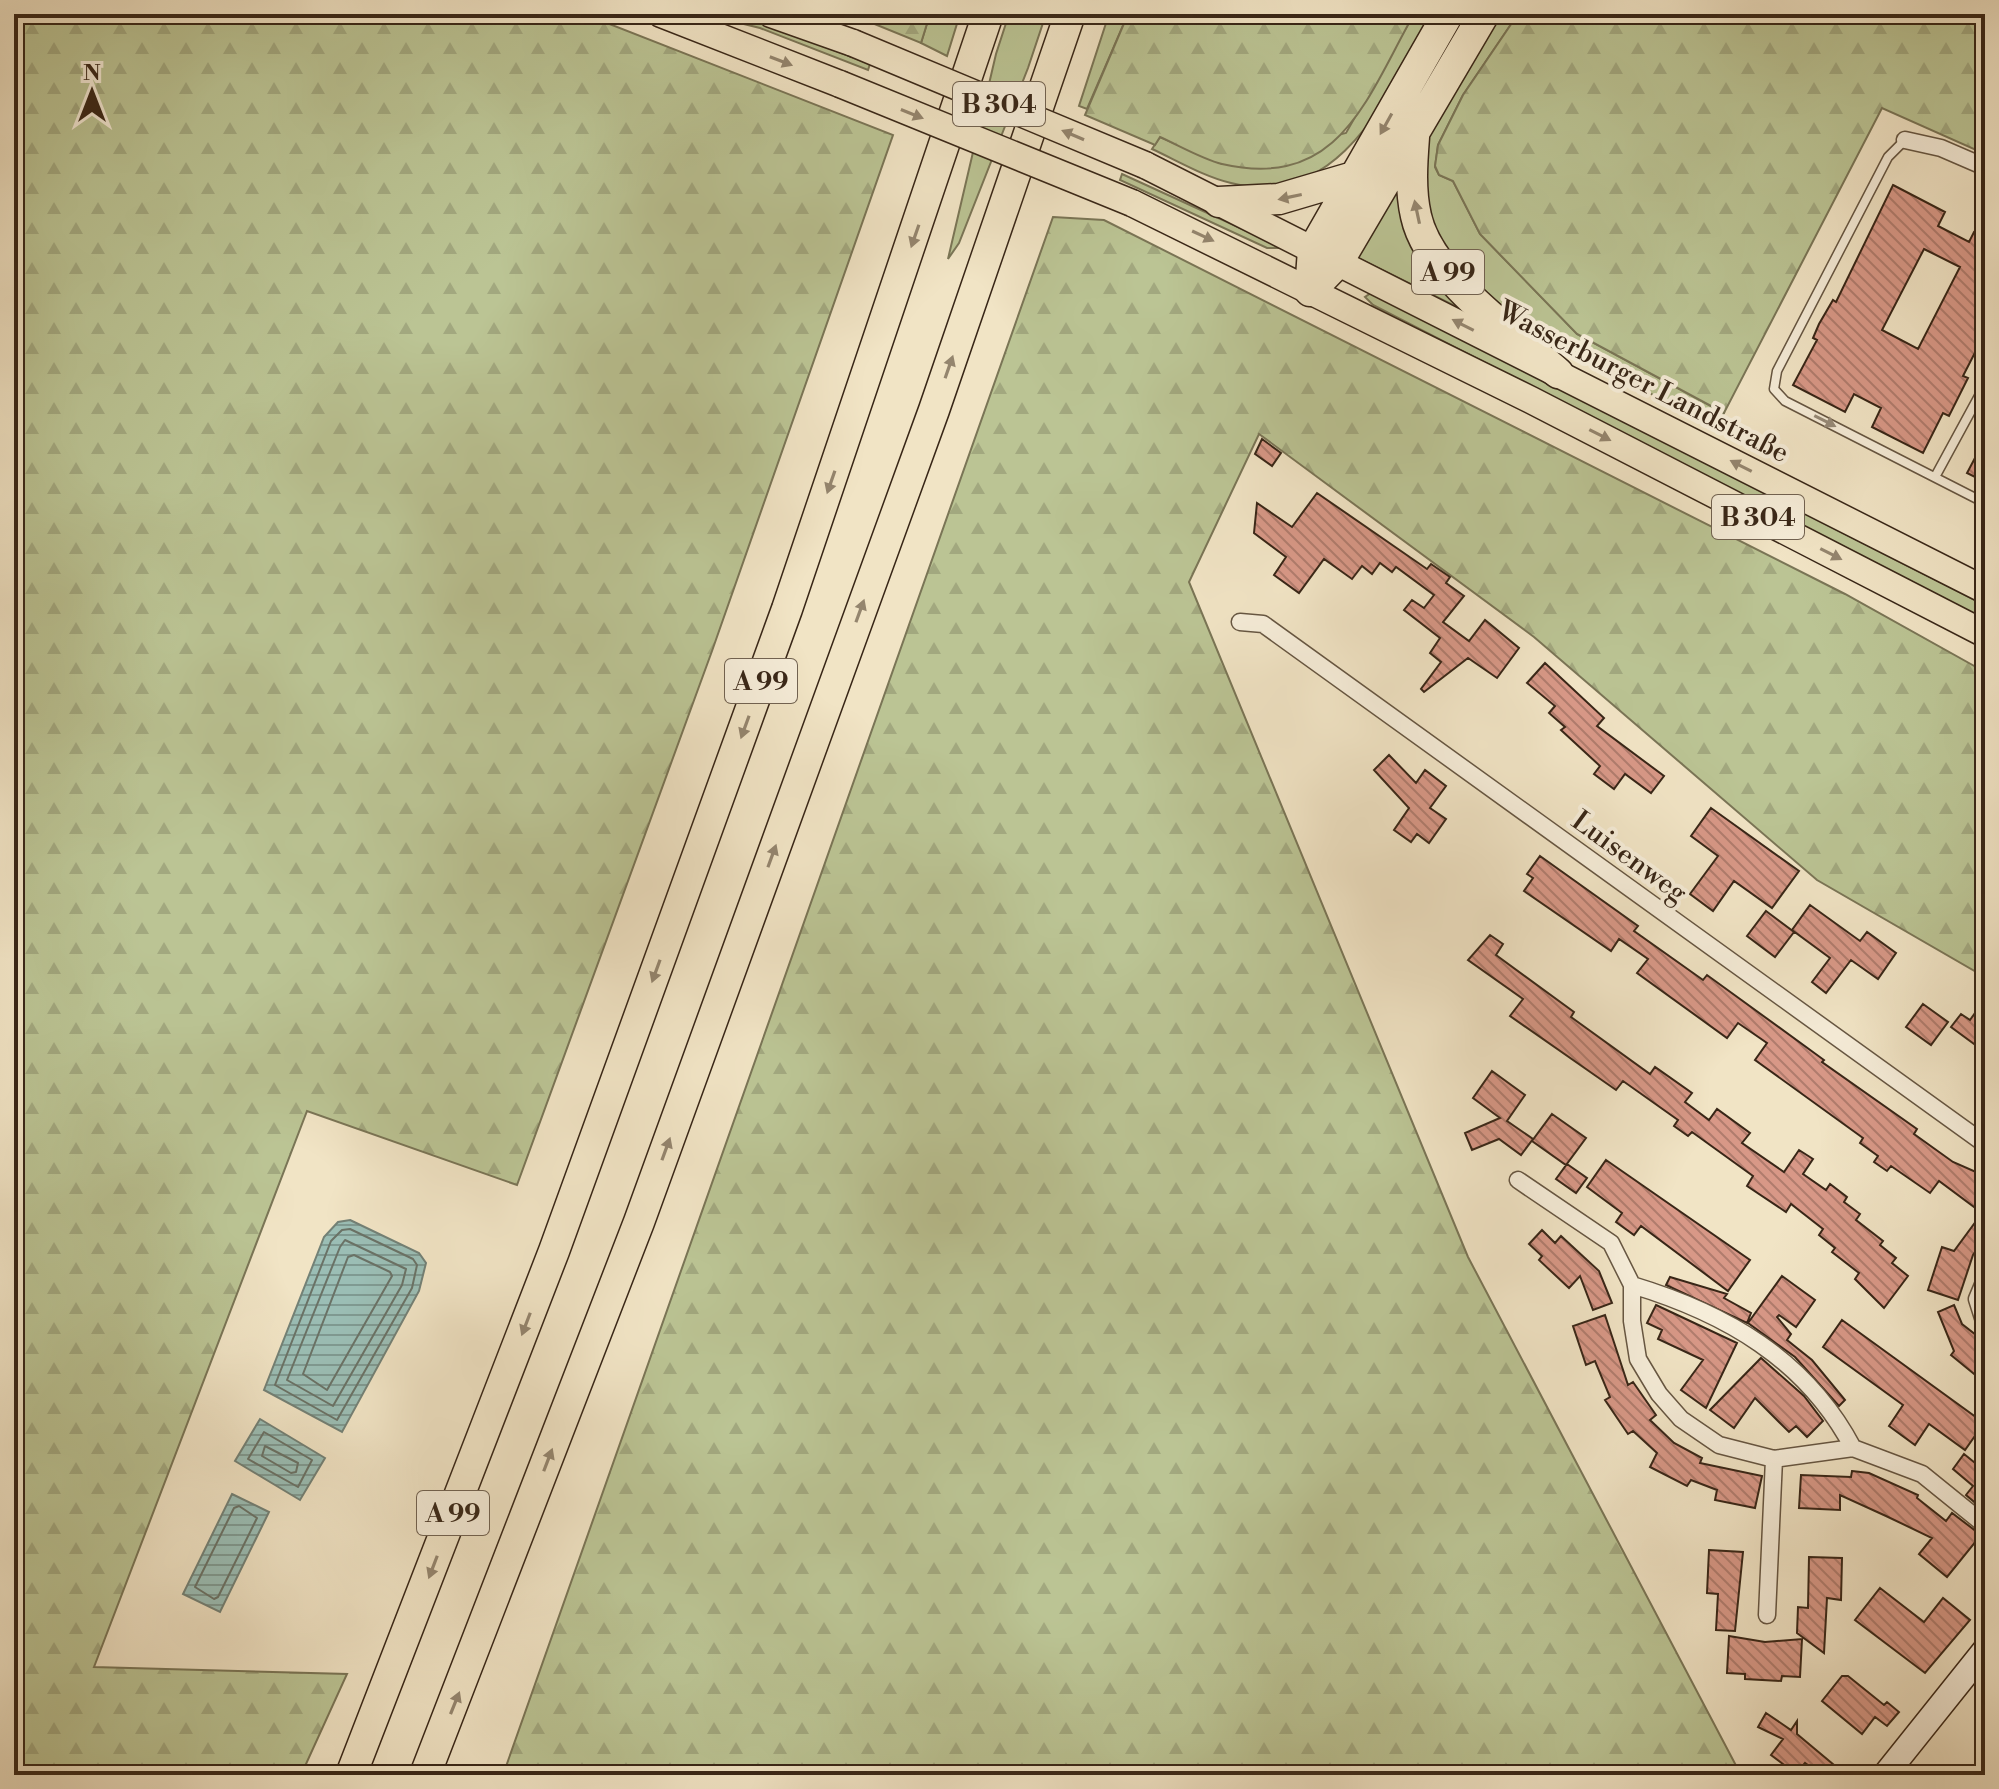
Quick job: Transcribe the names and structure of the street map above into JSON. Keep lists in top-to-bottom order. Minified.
{"streets":{"highway":["A 99"],"main road":["B 304","Wasserburger Landstraße"],"street":["Luisenweg"]},"crossings":[["B 304","A 99"],["A 99","Wasserburger Landstraße"]],"north":"top"}
